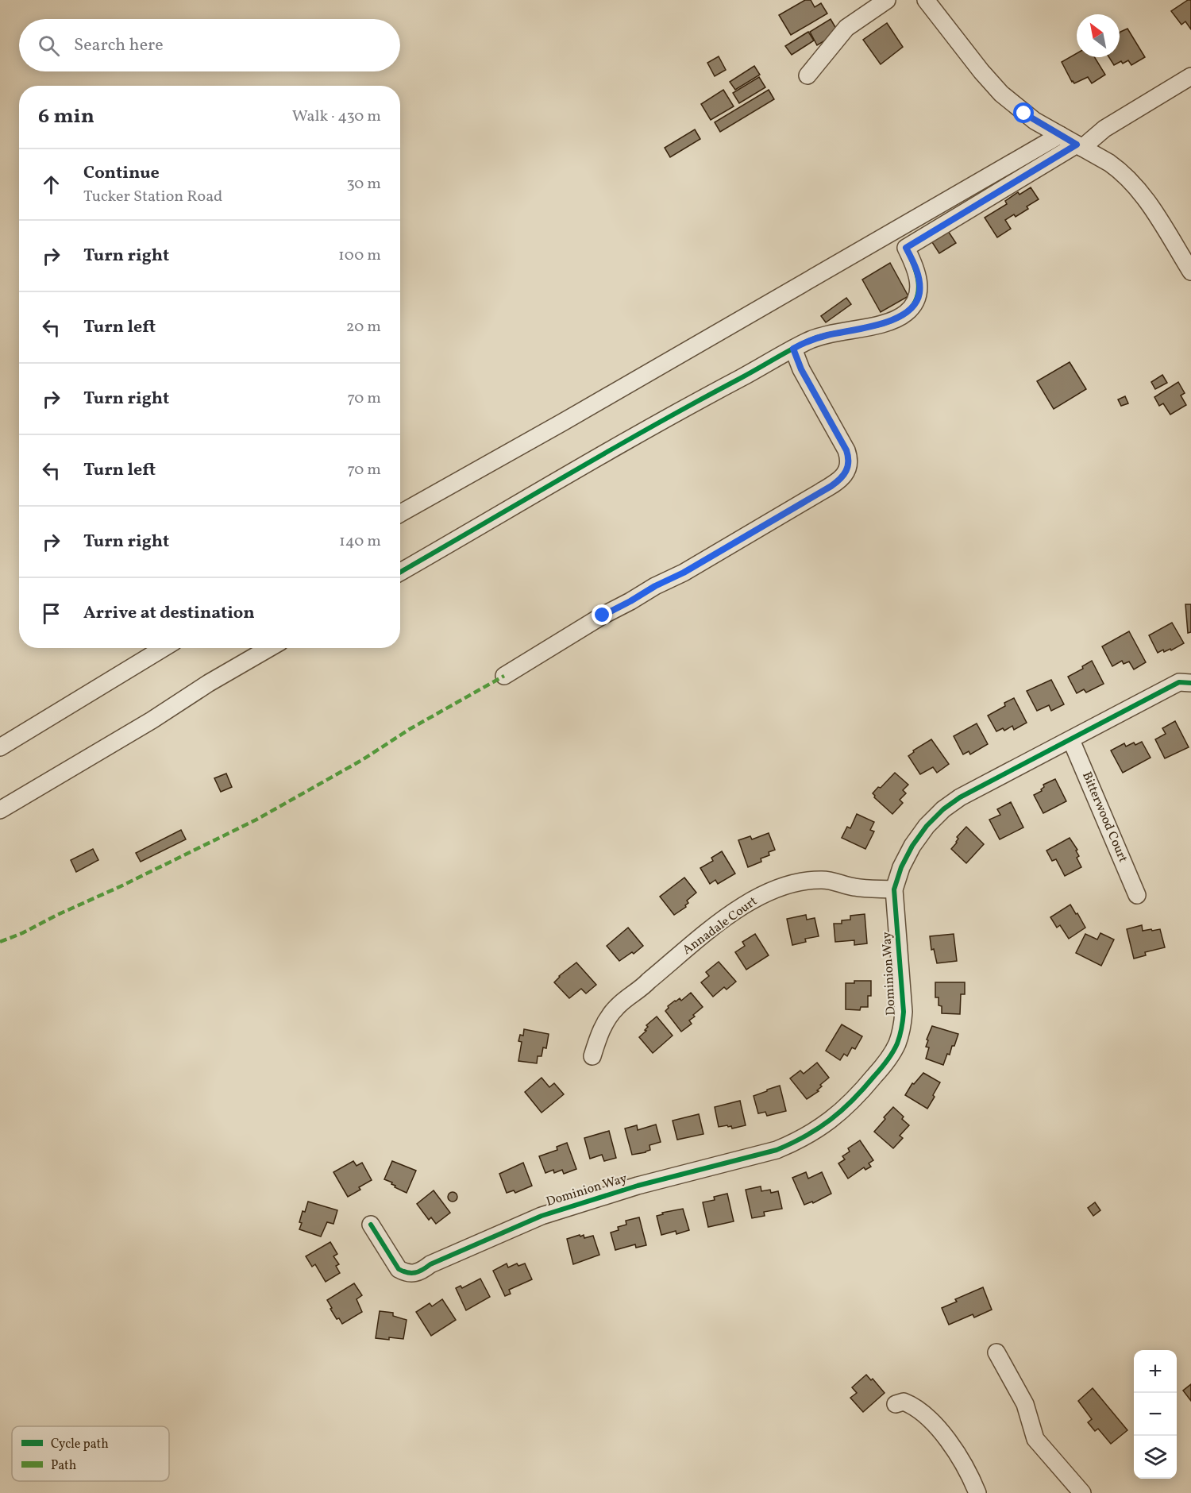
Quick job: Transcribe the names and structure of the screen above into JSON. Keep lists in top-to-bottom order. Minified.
{"streets":{"street":["Bitterwood Court","Annadale Court","Dominion Way"]},"crossings":[["Bitterwood Court","Dominion Way"],["Annadale Court","Dominion Way"]],"legend":["Cycle path","Path"],"north":"top left","page":{"search":"Search here","heading":["6 min","Walk · 430 m"],"list":[["Continue","Tucker Station Road","30 m"],["Turn right","100 m"],["Turn left","20 m"],["Turn right","70 m"],["Turn left","70 m"],["Turn right","140 m"],"Arrive at destination"],"map_buttons":["+","−"]}}
